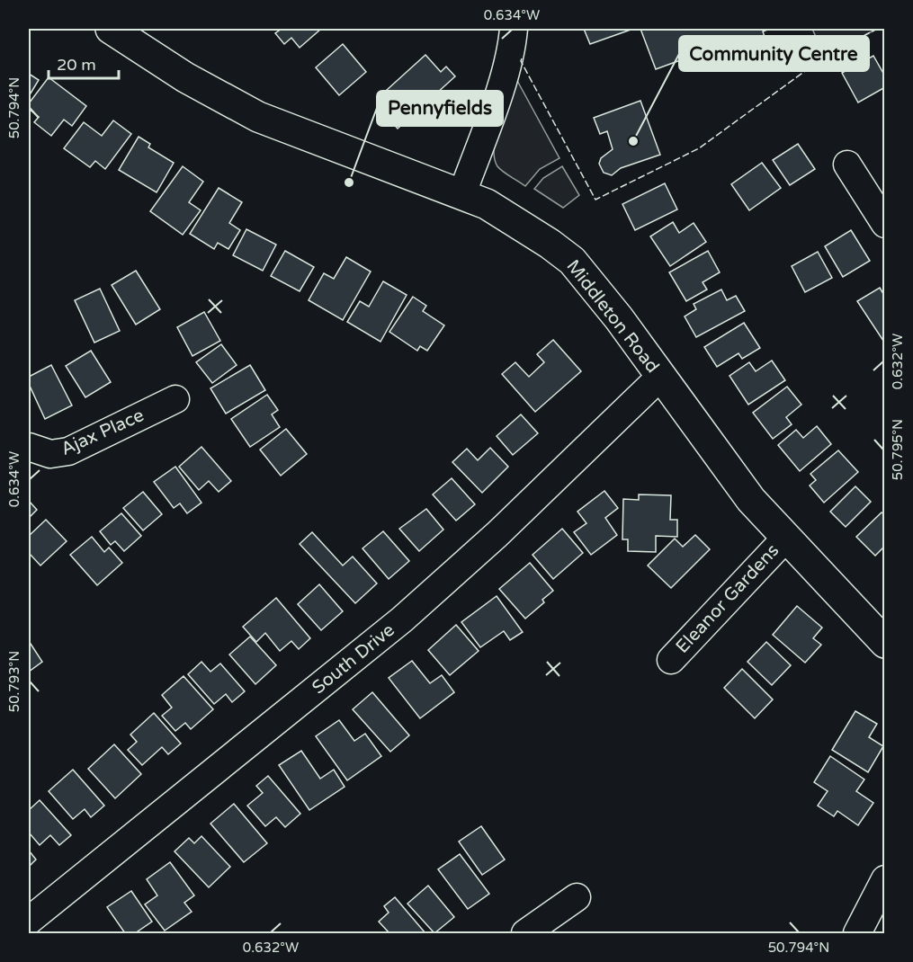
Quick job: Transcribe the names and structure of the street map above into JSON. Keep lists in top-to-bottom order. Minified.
{"streets":{"main road":["Middleton Road"],"street":["Ajax Place","Eleanor Gardens","South Drive"]},"crossings":[["Middleton Road","Eleanor Gardens"],["Middleton Road","South Drive"]],"places":["Community Centre","Pennyfields"],"scale_bar":"20 m","coordinates":["0.634°W","50.794°N","0.632°W","50.795°N","50.793°N"]}
